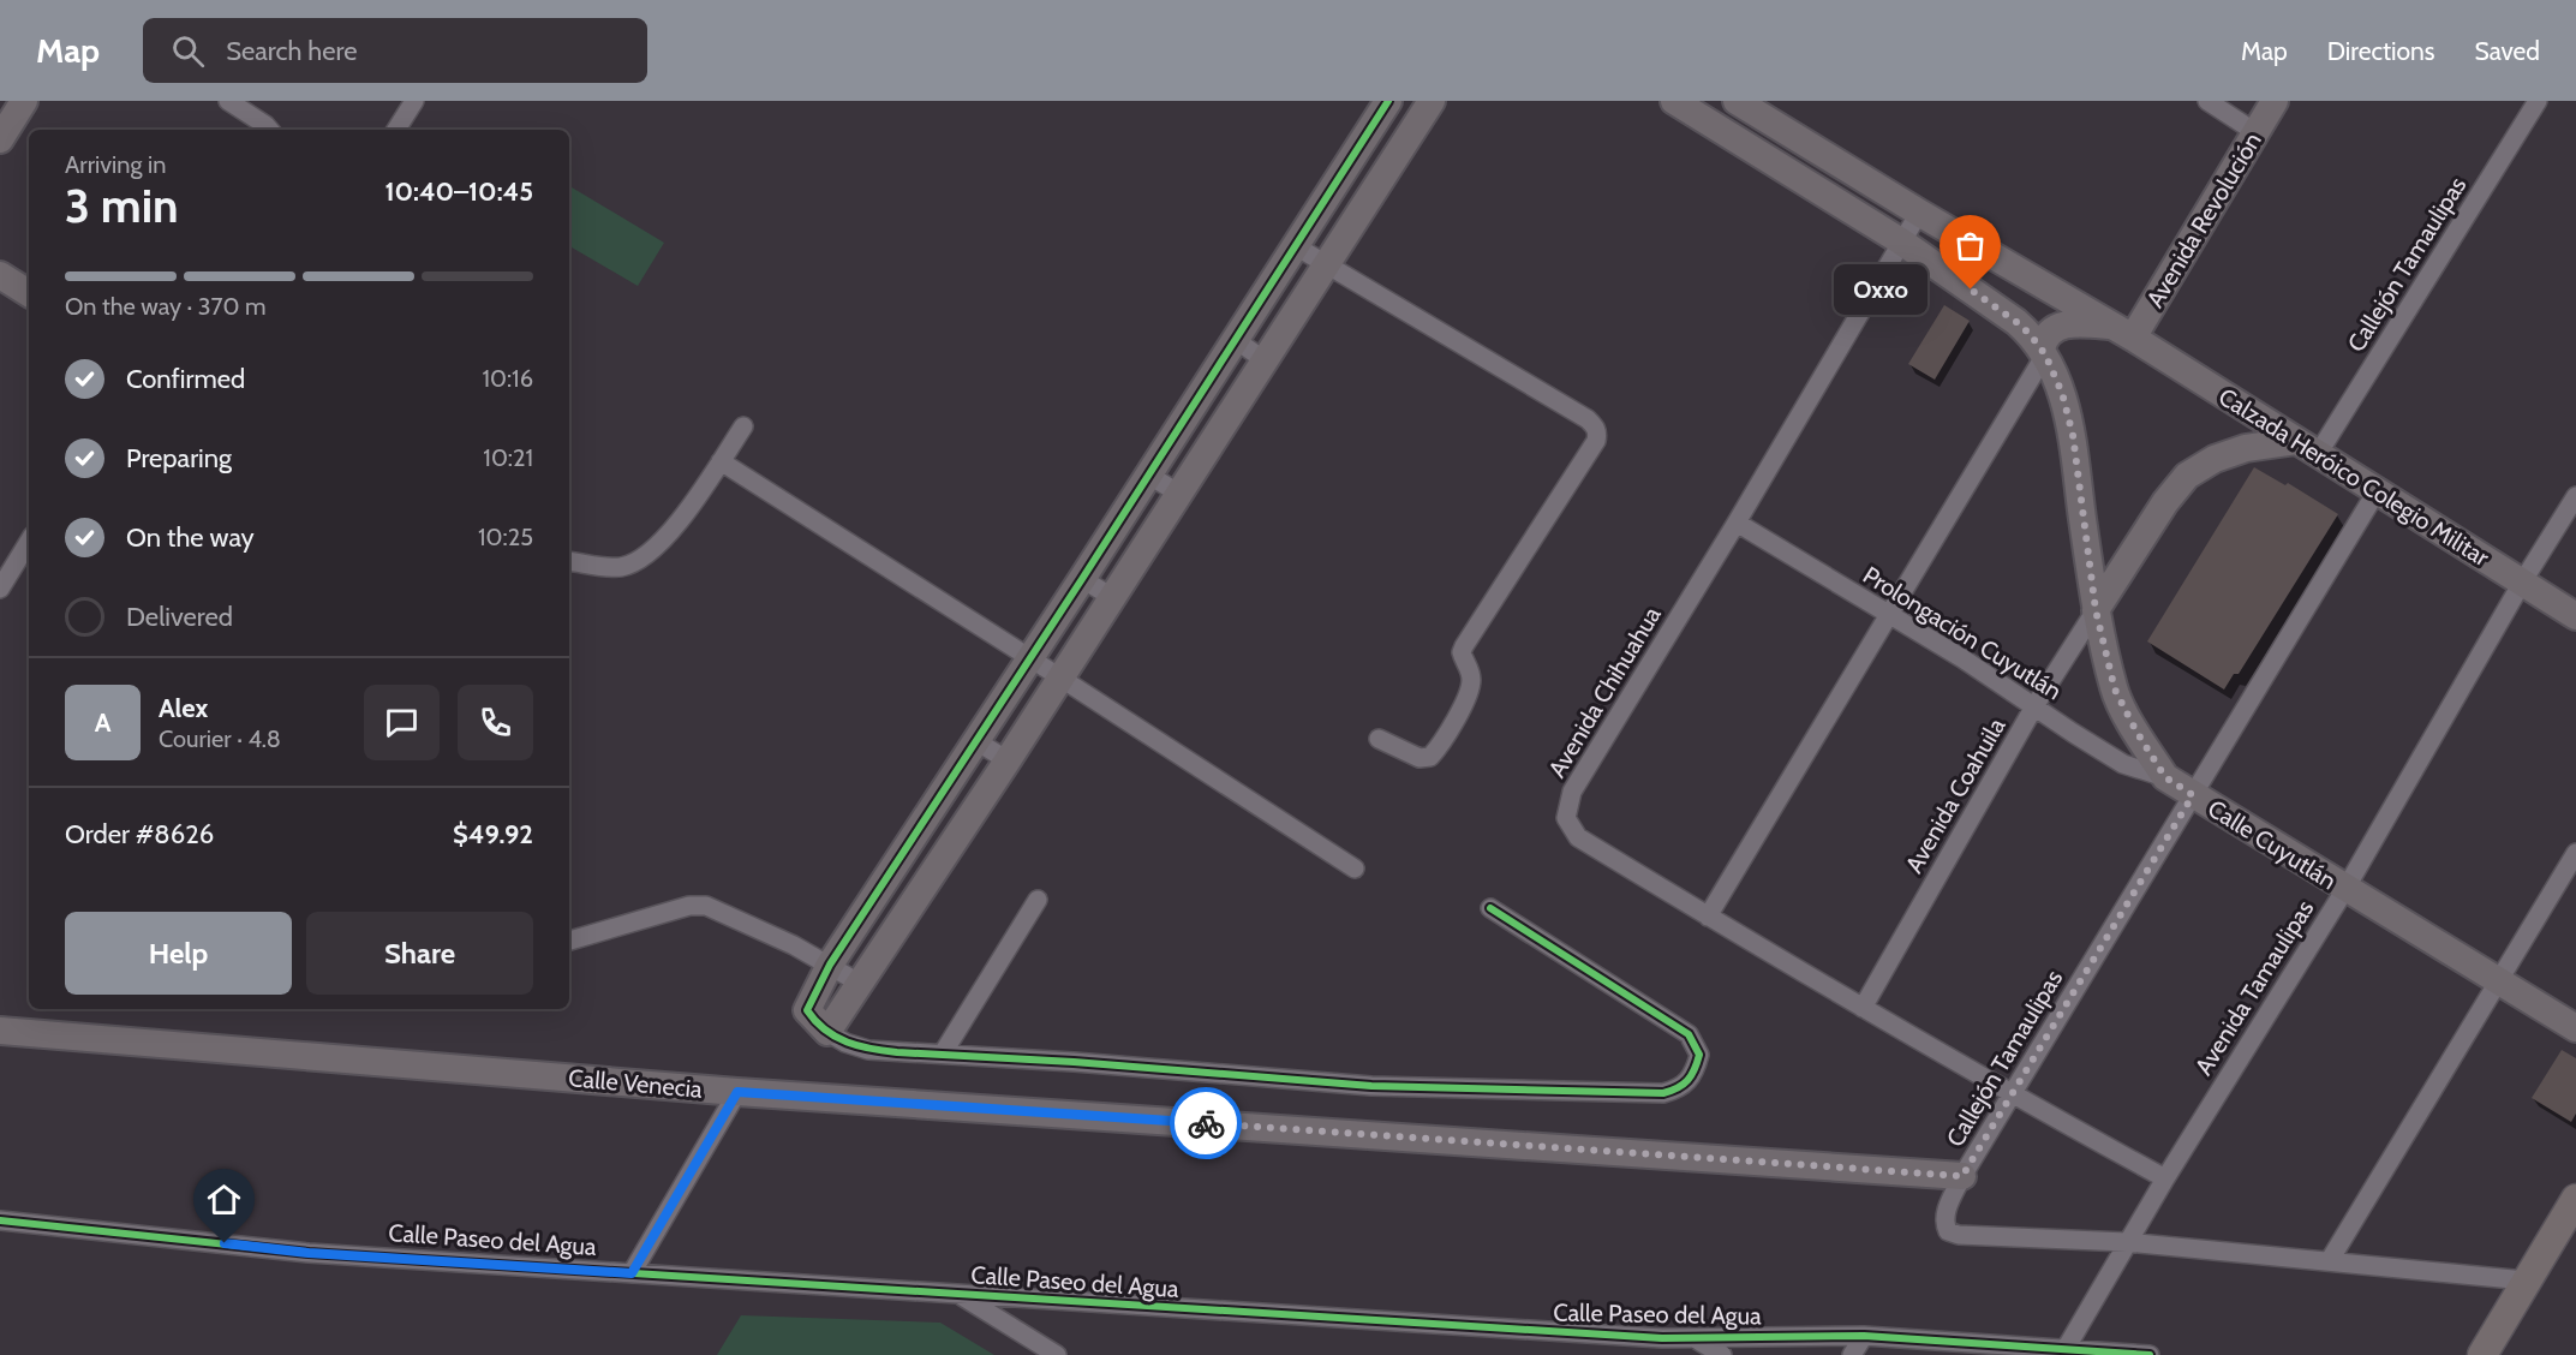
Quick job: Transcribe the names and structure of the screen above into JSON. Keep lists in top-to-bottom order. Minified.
{"streets":{"street":["Avenida Revolución","Callejón Tamaulipas","Calzada Heróico Colegio Militar","Prolongación Cuyutlán","Avenida Chihuahua","Avenida Coahuila","Calle Cuyutlán","Avenida Tamaulipas","Calle Venecia","Calle Paseo del Agua"]},"crossings":[["Avenida Revolución","Calzada Heróico Colegio Militar"],["Callejón Tamaulipas","Calzada Heróico Colegio Militar"],["Callejón Tamaulipas","Avenida Chihuahua"],["Callejón Tamaulipas","Calle Cuyutlán"],["Callejón Tamaulipas","Avenida Tamaulipas"],["Callejón Tamaulipas","Calle Venecia"],["Calzada Heróico Colegio Militar","Avenida Chihuahua"],["Calzada Heróico Colegio Militar","Avenida Tamaulipas"],["Prolongación Cuyutlán","Avenida Chihuahua"],["Prolongación Cuyutlán","Avenida Coahuila"],["Prolongación Cuyutlán","Calle Cuyutlán"],["Avenida Chihuahua","Avenida Coahuila"],["Avenida Chihuahua","Calle Cuyutlán"],["Avenida Chihuahua","Avenida Tamaulipas"],["Avenida Coahuila","Calle Cuyutlán"],["Calle Cuyutlán","Avenida Tamaulipas"],["Avenida Tamaulipas","Calle Paseo del Agua"]],"places":["Oxxo"],"page":{"header":"Map","search":"Search here","nav":["Map","Directions","Saved"],"heading":["3 min","Arriving in","10:40–10:45"],"panel":["Alex","Courier · 4.8","Order #8626","$49.92"],"bar":"On the way · 370 m","bubble":"Oxxo","list":[["Confirmed","10:16"],["Preparing","10:21"],["On the way","10:25"],"Delivered"],"round":"A","buttons":["Help","Share"]}}
